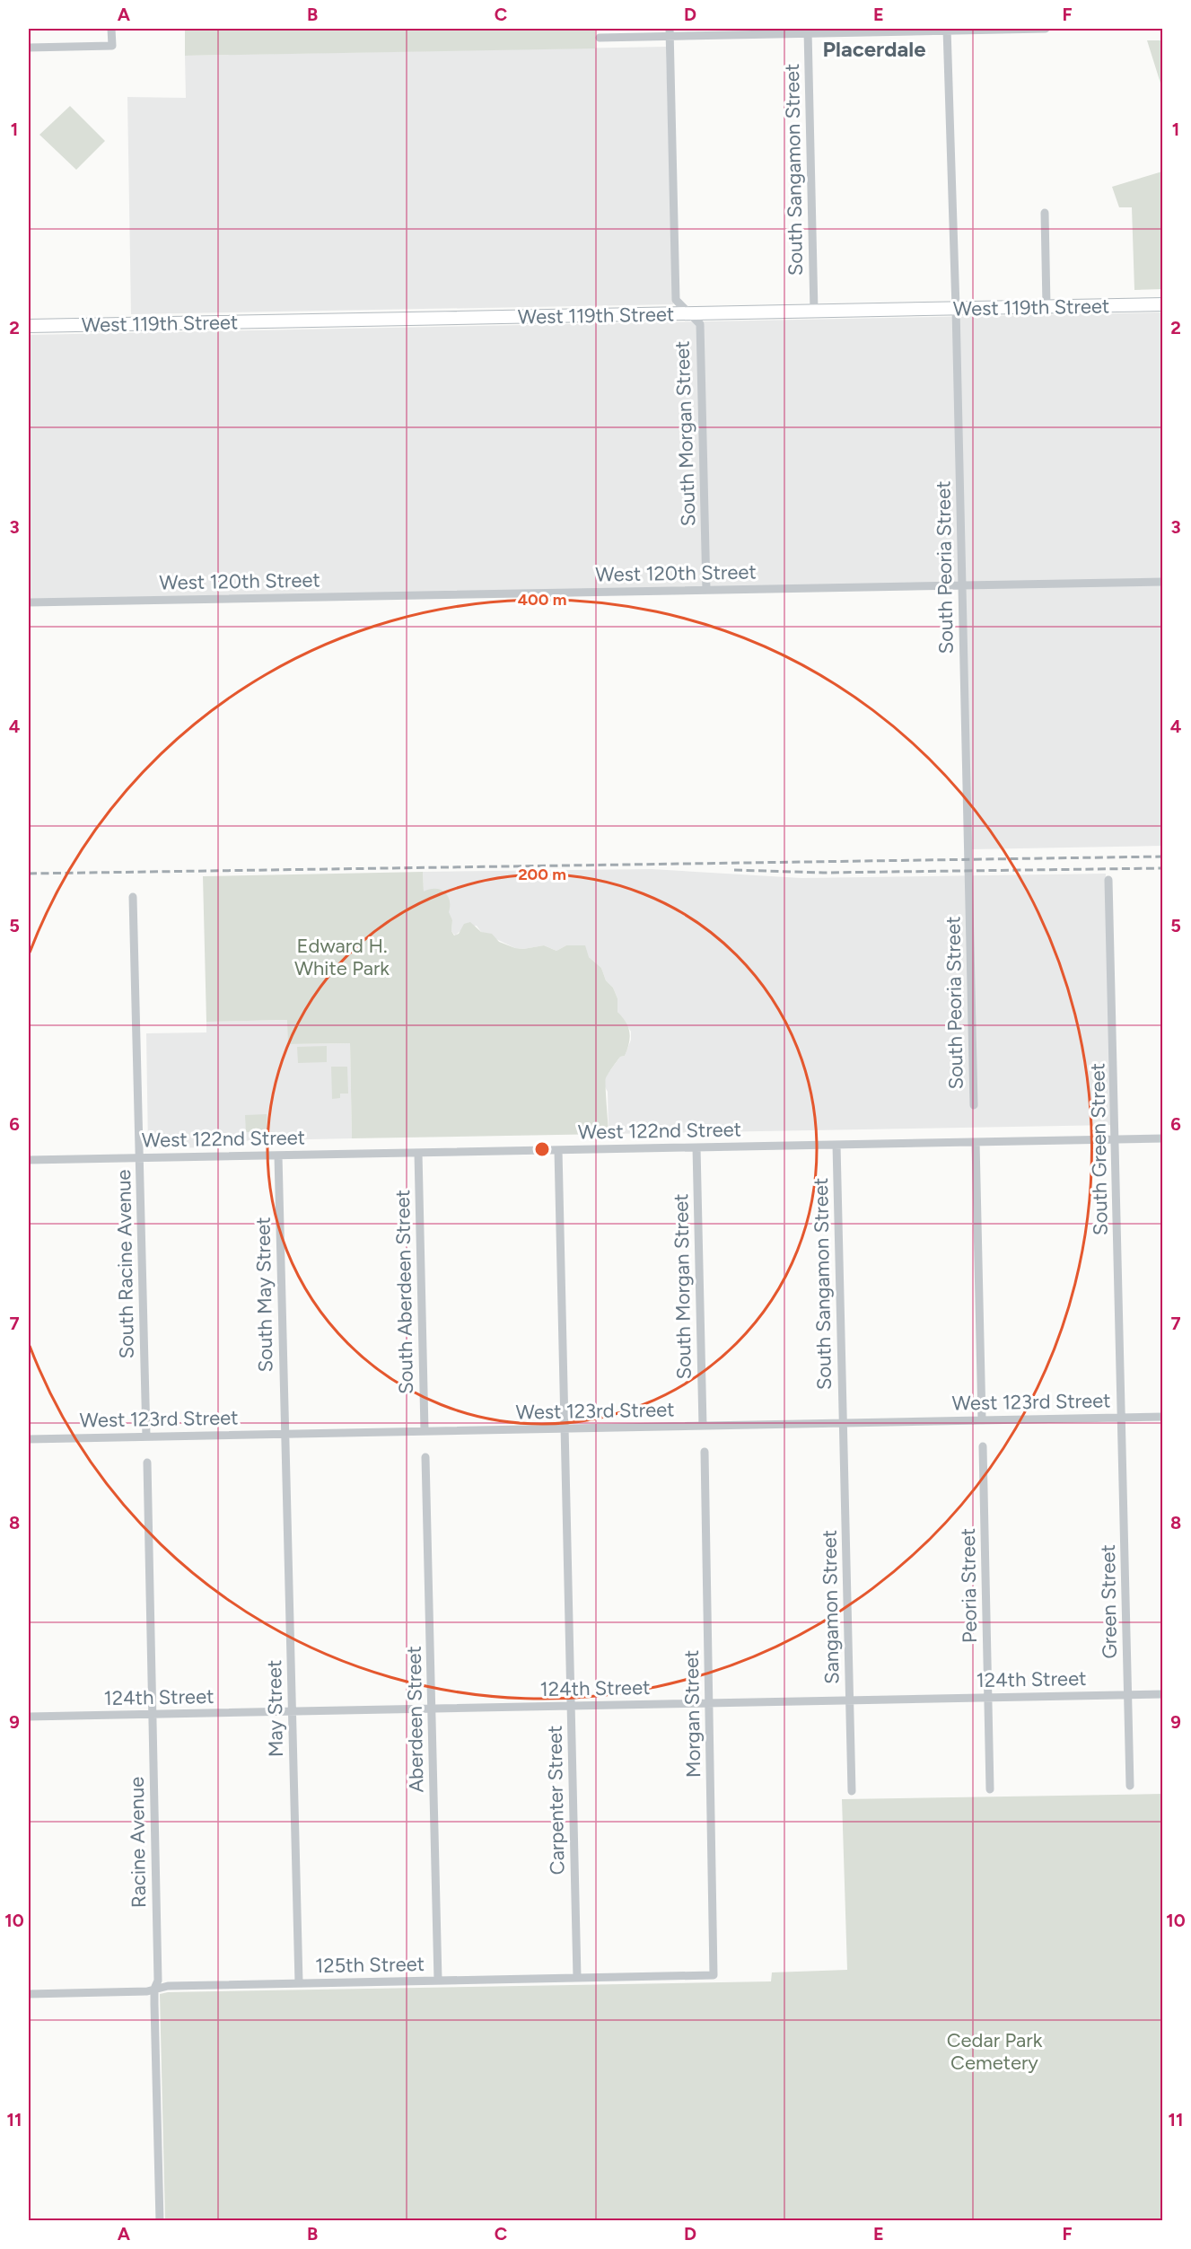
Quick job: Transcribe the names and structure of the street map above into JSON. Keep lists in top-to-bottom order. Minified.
{"streets":{"street":["South Sangamon Street","West 119th Street","South Morgan Street","South Peoria Street","West 120th Street","West 122nd Street","South Green Street","South Racine Avenue","South Aberdeen Street","South May Street","West 123rd Street","Peoria Street","Green Street","Sangamon Street","124th Street","May Street","Morgan Street","Aberdeen Street","Carpenter Street","Racine Avenue","125th Street"]},"crossings":[["South Sangamon Street","West 119th Street"],["South Sangamon Street","West 122nd Street"],["South Sangamon Street","West 123rd Street"],["South Sangamon Street","Sangamon Street"],["West 119th Street","South Morgan Street"],["West 119th Street","South Peoria Street"],["South Morgan Street","West 120th Street"],["South Morgan Street","West 122nd Street"],["South Morgan Street","West 123rd Street"],["South Peoria Street","West 120th Street"],["West 122nd Street","South Green Street"],["West 122nd Street","South Racine Avenue"],["West 122nd Street","South Aberdeen Street"],["West 122nd Street","South May Street"],["West 122nd Street","Carpenter Street"],["South Green Street","West 123rd Street"],["South Green Street","Green Street"],["South Racine Avenue","West 123rd Street"],["South Aberdeen Street","West 123rd Street"],["South May Street","West 123rd Street"],["South May Street","May Street"],["West 123rd Street","Green Street"],["West 123rd Street","Sangamon Street"],["West 123rd Street","May Street"],["West 123rd Street","Carpenter Street"],["Peoria Street","124th Street"],["Green Street","124th Street"],["Sangamon Street","124th Street"],["124th Street","May Street"],["124th Street","Morgan Street"],["124th Street","Aberdeen Street"],["124th Street","Carpenter Street"],["124th Street","Racine Avenue"],["May Street","125th Street"],["Morgan Street","125th Street"],["Aberdeen Street","125th Street"],["Carpenter Street","125th Street"],["Racine Avenue","125th Street"]],"districts":["Placerdale"],"parks":["Edward H. White Park","Cedar Park Cemetery"],"grid":{"columns":["A","B","C","D","E","F"],"rows":["1","2","3","4","5","6","7","8","9","10","11"]},"rings":["400 m","200 m"]}
